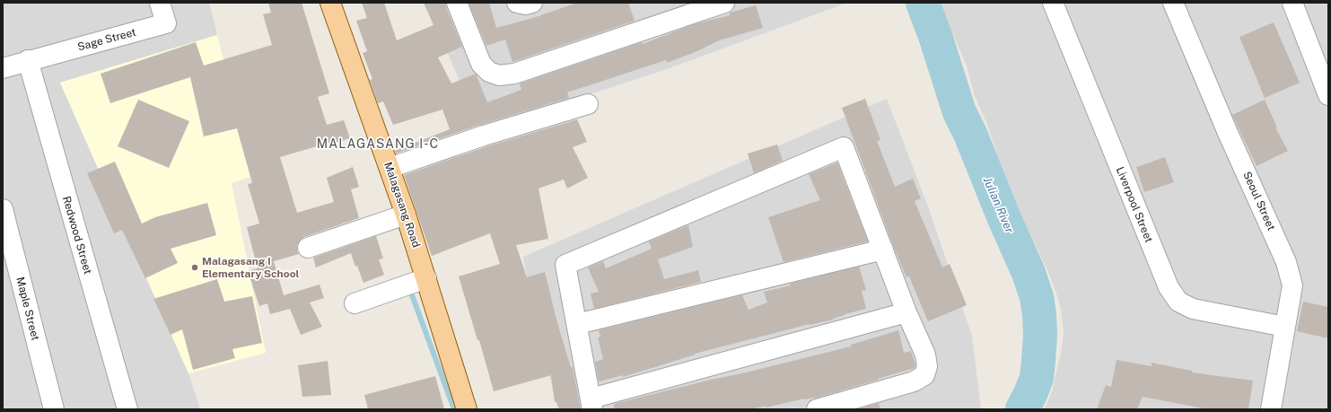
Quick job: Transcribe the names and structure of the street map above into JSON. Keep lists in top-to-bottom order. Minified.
{"streets":{"main road":["Malagasang Road"],"street":["Sage Street","Seoul Street","Liverpool Street","Redwood Street","Maple Street"]},"crossings":[["Sage Street","Redwood Street"],["Seoul Street","Liverpool Street"]],"districts":["MALAGASANG I-C"],"water":["Julian River"],"places":["Malagasang I Elementary School"]}
